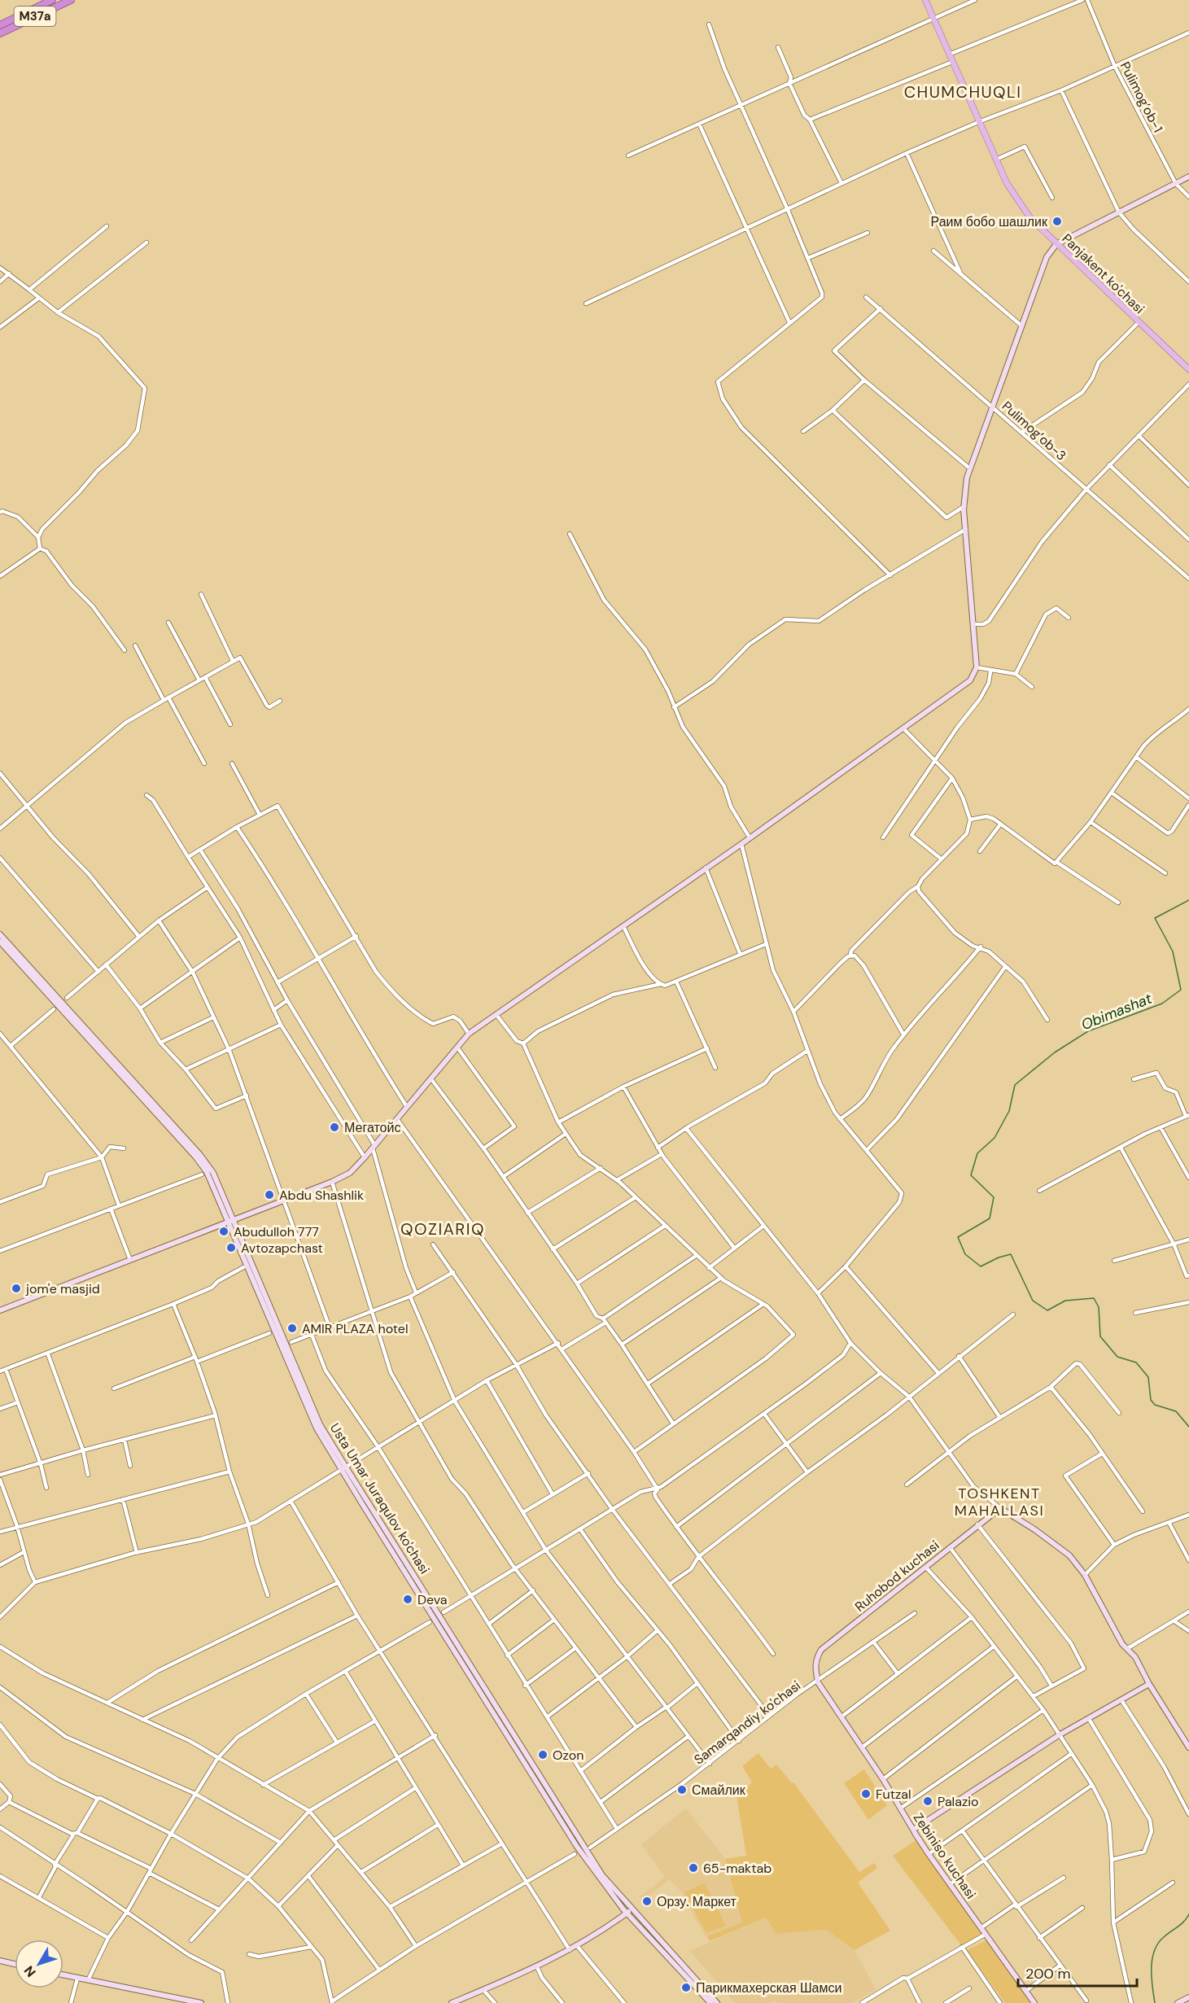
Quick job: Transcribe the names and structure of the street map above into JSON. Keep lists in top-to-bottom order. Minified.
{"streets":{"highway":["M37a"],"main road":["Panjakent ko'chasi","Usta Umar Juraqulov ko'chasi","Ruhobod kuchasi","Zebiniso kuchasi"],"street":["Pulimog’ob-1","Pulimog’ob-3","Samarqandiy ko'chasi"]},"crossings":[["Ruhobod kuchasi","Zebiniso kuchasi"],["Samarqandiy ko'chasi","Zebiniso kuchasi"]],"districts":["CHUMCHUQLI","QOZIARIQ","TOSHKENT MAHALLASI"],"water":["Obimashat"],"places":["Раим бобо шашлик","Мегатойс","Abdu Shashlik","Abudulloh 777","Avtozapchast","jom'e masjid","AMIR PLAZA hotel","Deva","Ozon","Смайлик","Futzal","Palazio","65-maktab","Орзу. Маркет","Парикмахерская Шамси"],"scale_bar":"200 m","north":"bottom left"}
